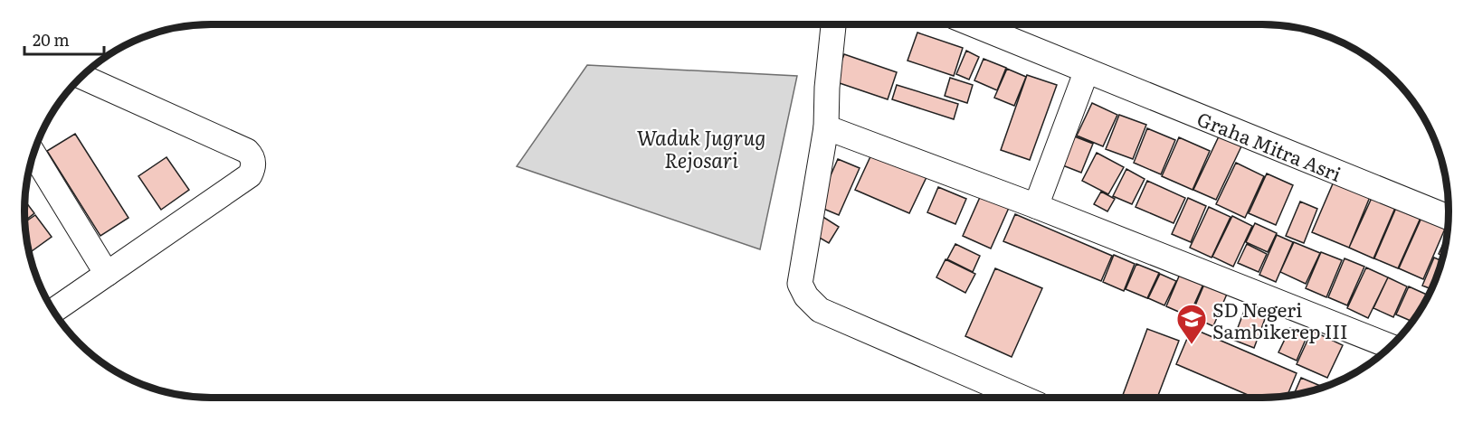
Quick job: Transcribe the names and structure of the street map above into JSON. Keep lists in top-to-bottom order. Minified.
{"streets":{"street":["Graha Mitra Asri"]},"water":["Waduk Jugrug Rejosari"],"places":{"school or university":["SD Negeri Sambikerep III"]},"scale_bar":"20 m"}
